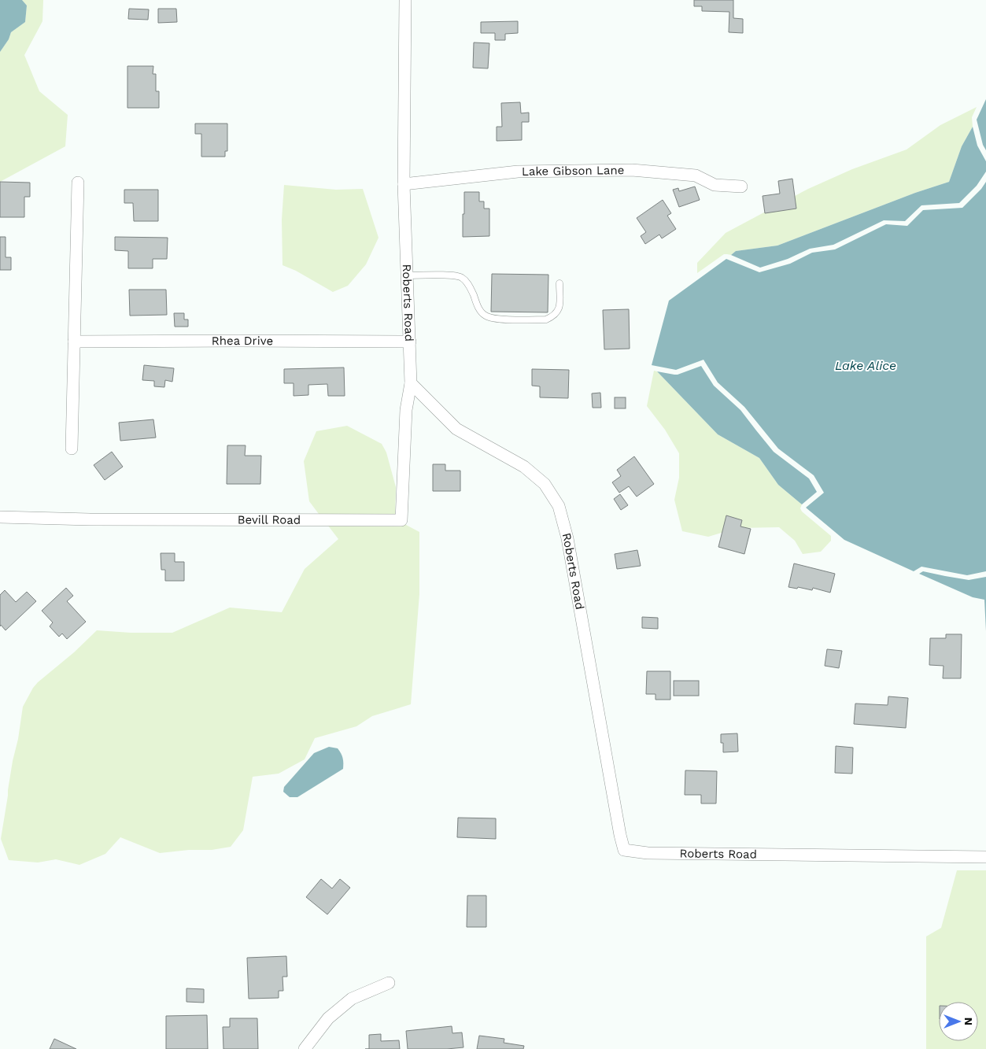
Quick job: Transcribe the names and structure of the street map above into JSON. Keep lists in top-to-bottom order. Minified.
{"streets":{"street":["Lake Gibson Lane","Roberts Road","Rhea Drive","Bevill Road"]},"crossings":[["Lake Gibson Lane","Roberts Road"],["Roberts Road","Rhea Drive"],["Roberts Road","Bevill Road"]],"water":["Lake Alice"],"north":"right"}
